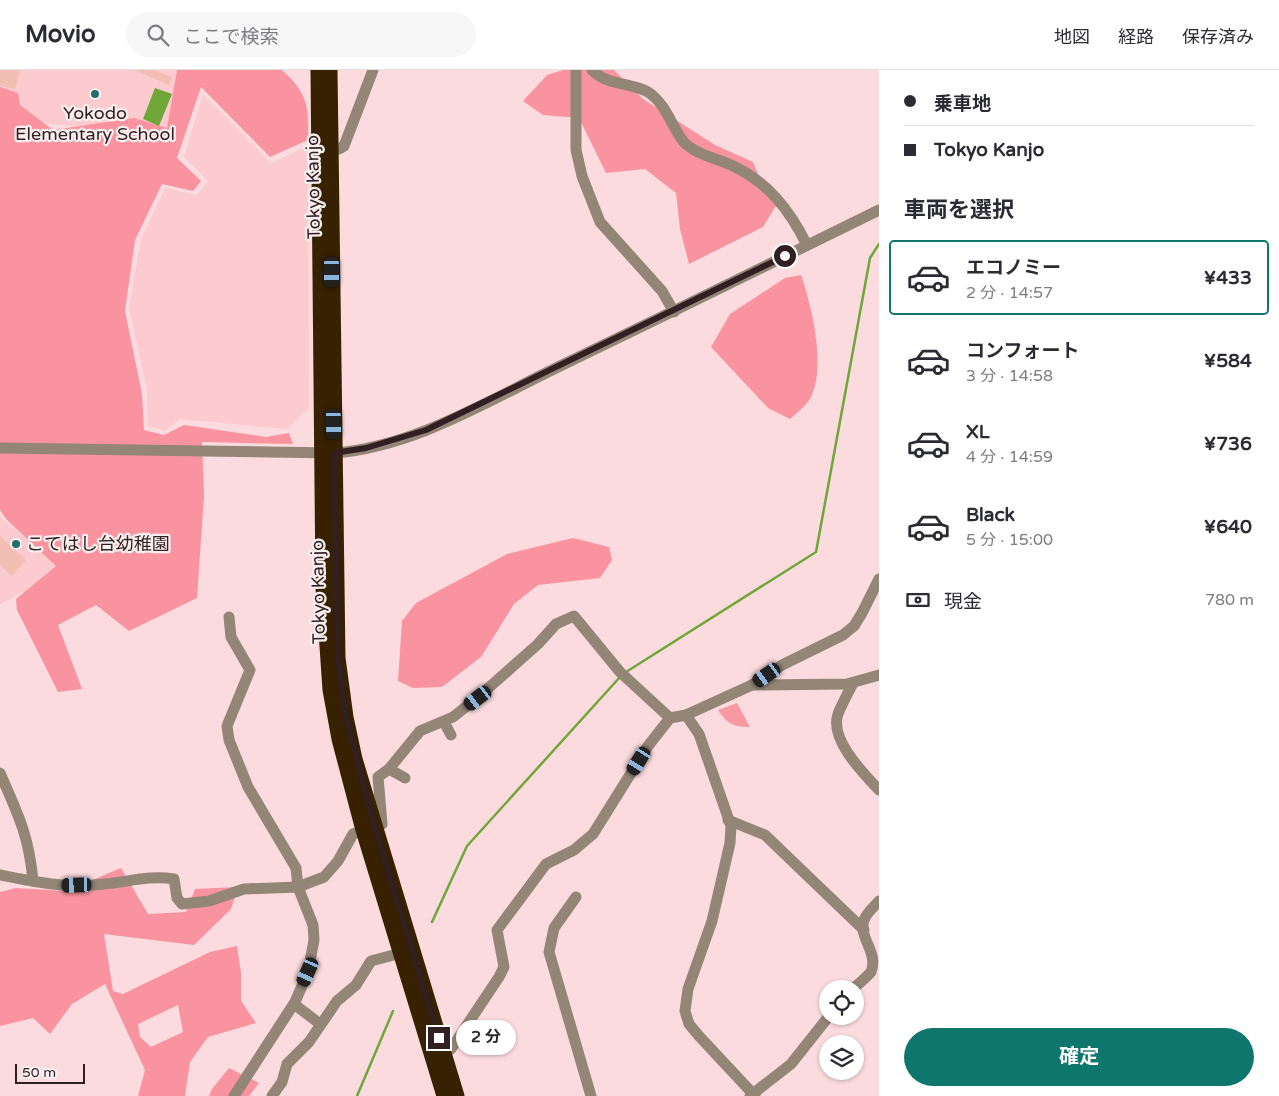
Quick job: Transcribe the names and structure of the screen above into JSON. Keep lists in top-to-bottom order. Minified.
{"streets":{"highway":["Tokyo Kanjo"]},"places":["Yokodo Elementary School","こてはし台幼稚園"],"scale_bar":"50 m","page":{"header":"Movio","search":"ここで検索","nav":["地図","経路","保存済み"],"banner":["乗車地","Tokyo Kanjo"],"heading":"車両を選択","list":[{"name":"エコノミー","note":"2 分 · 14:57","value":"¥433"},{"name":"コンフォート","note":"3 分 · 14:58","value":"¥584"},{"name":"XL","note":"4 分 · 14:59","value":"¥736"},{"name":"Black","note":"5 分 · 15:00","value":"¥640"}],"pay":["現金","780 m"],"buttons":"確定","bubble":"2 分","scale":"50 m"}}
